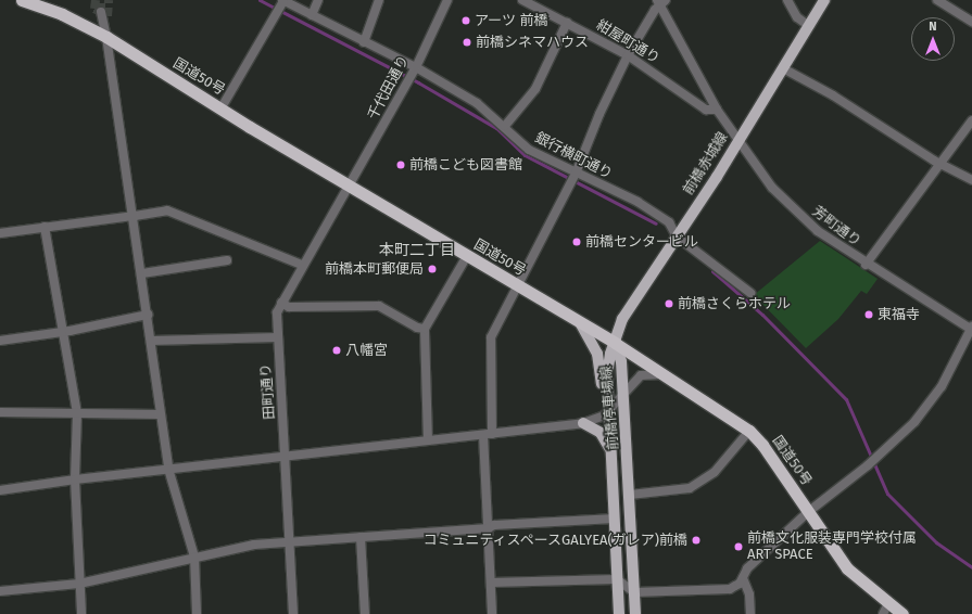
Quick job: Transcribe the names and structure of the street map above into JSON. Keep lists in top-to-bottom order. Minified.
{"streets":{"highway":["国道50号"],"main road":["前橋赤城線","前橋停車場線"],"street":["紺屋町通り","千代田通り","銀行横町通り","芳町通り","田町通り"]},"crossings":[["紺屋町通り","芳町通り"],["国道50号","千代田通り"],["国道50号","前橋赤城線"],["国道50号","田町通り"],["国道50号","前橋停車場線"],["千代田通り","銀行横町通り"],["千代田通り","田町通り"],["銀行横町通り","前橋赤城線"],["前橋赤城線","芳町通り"],["前橋赤城線","前橋停車場線"]],"districts":["本町二丁目"],"places":["アーツ 前橋","前橋シネマハウス","前橋こども図書館","前橋センタービル","前橋本町郵便局","前橋さくらホテル","東福寺","八幡宮","コミュニティスペースGALYEA(ガレア)前橋","前橋文化服装専門学校付属 ART SPACE"],"north":"top"}
